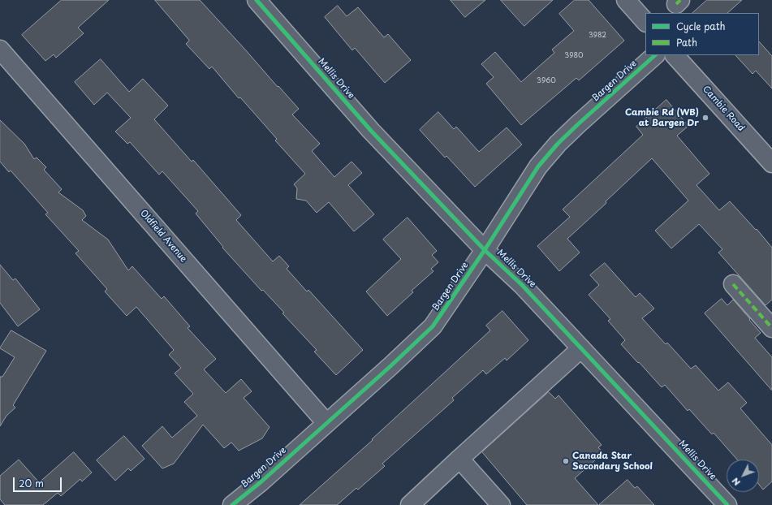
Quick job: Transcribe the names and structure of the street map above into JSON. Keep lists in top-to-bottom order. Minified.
{"streets":{"street":["Mellis Drive","Bargen Drive","Cambie Road","Oldfield Avenue"]},"crossings":[["Mellis Drive","Bargen Drive"],["Bargen Drive","Oldfield Avenue"]],"places":["Cambie Rd (WB) at Bargen Dr","Canada Star Secondary School"],"house_numbers":["3982","3980","3960"],"legend":["Cycle path","Path"],"scale_bar":"20 m","north":"bottom left"}
